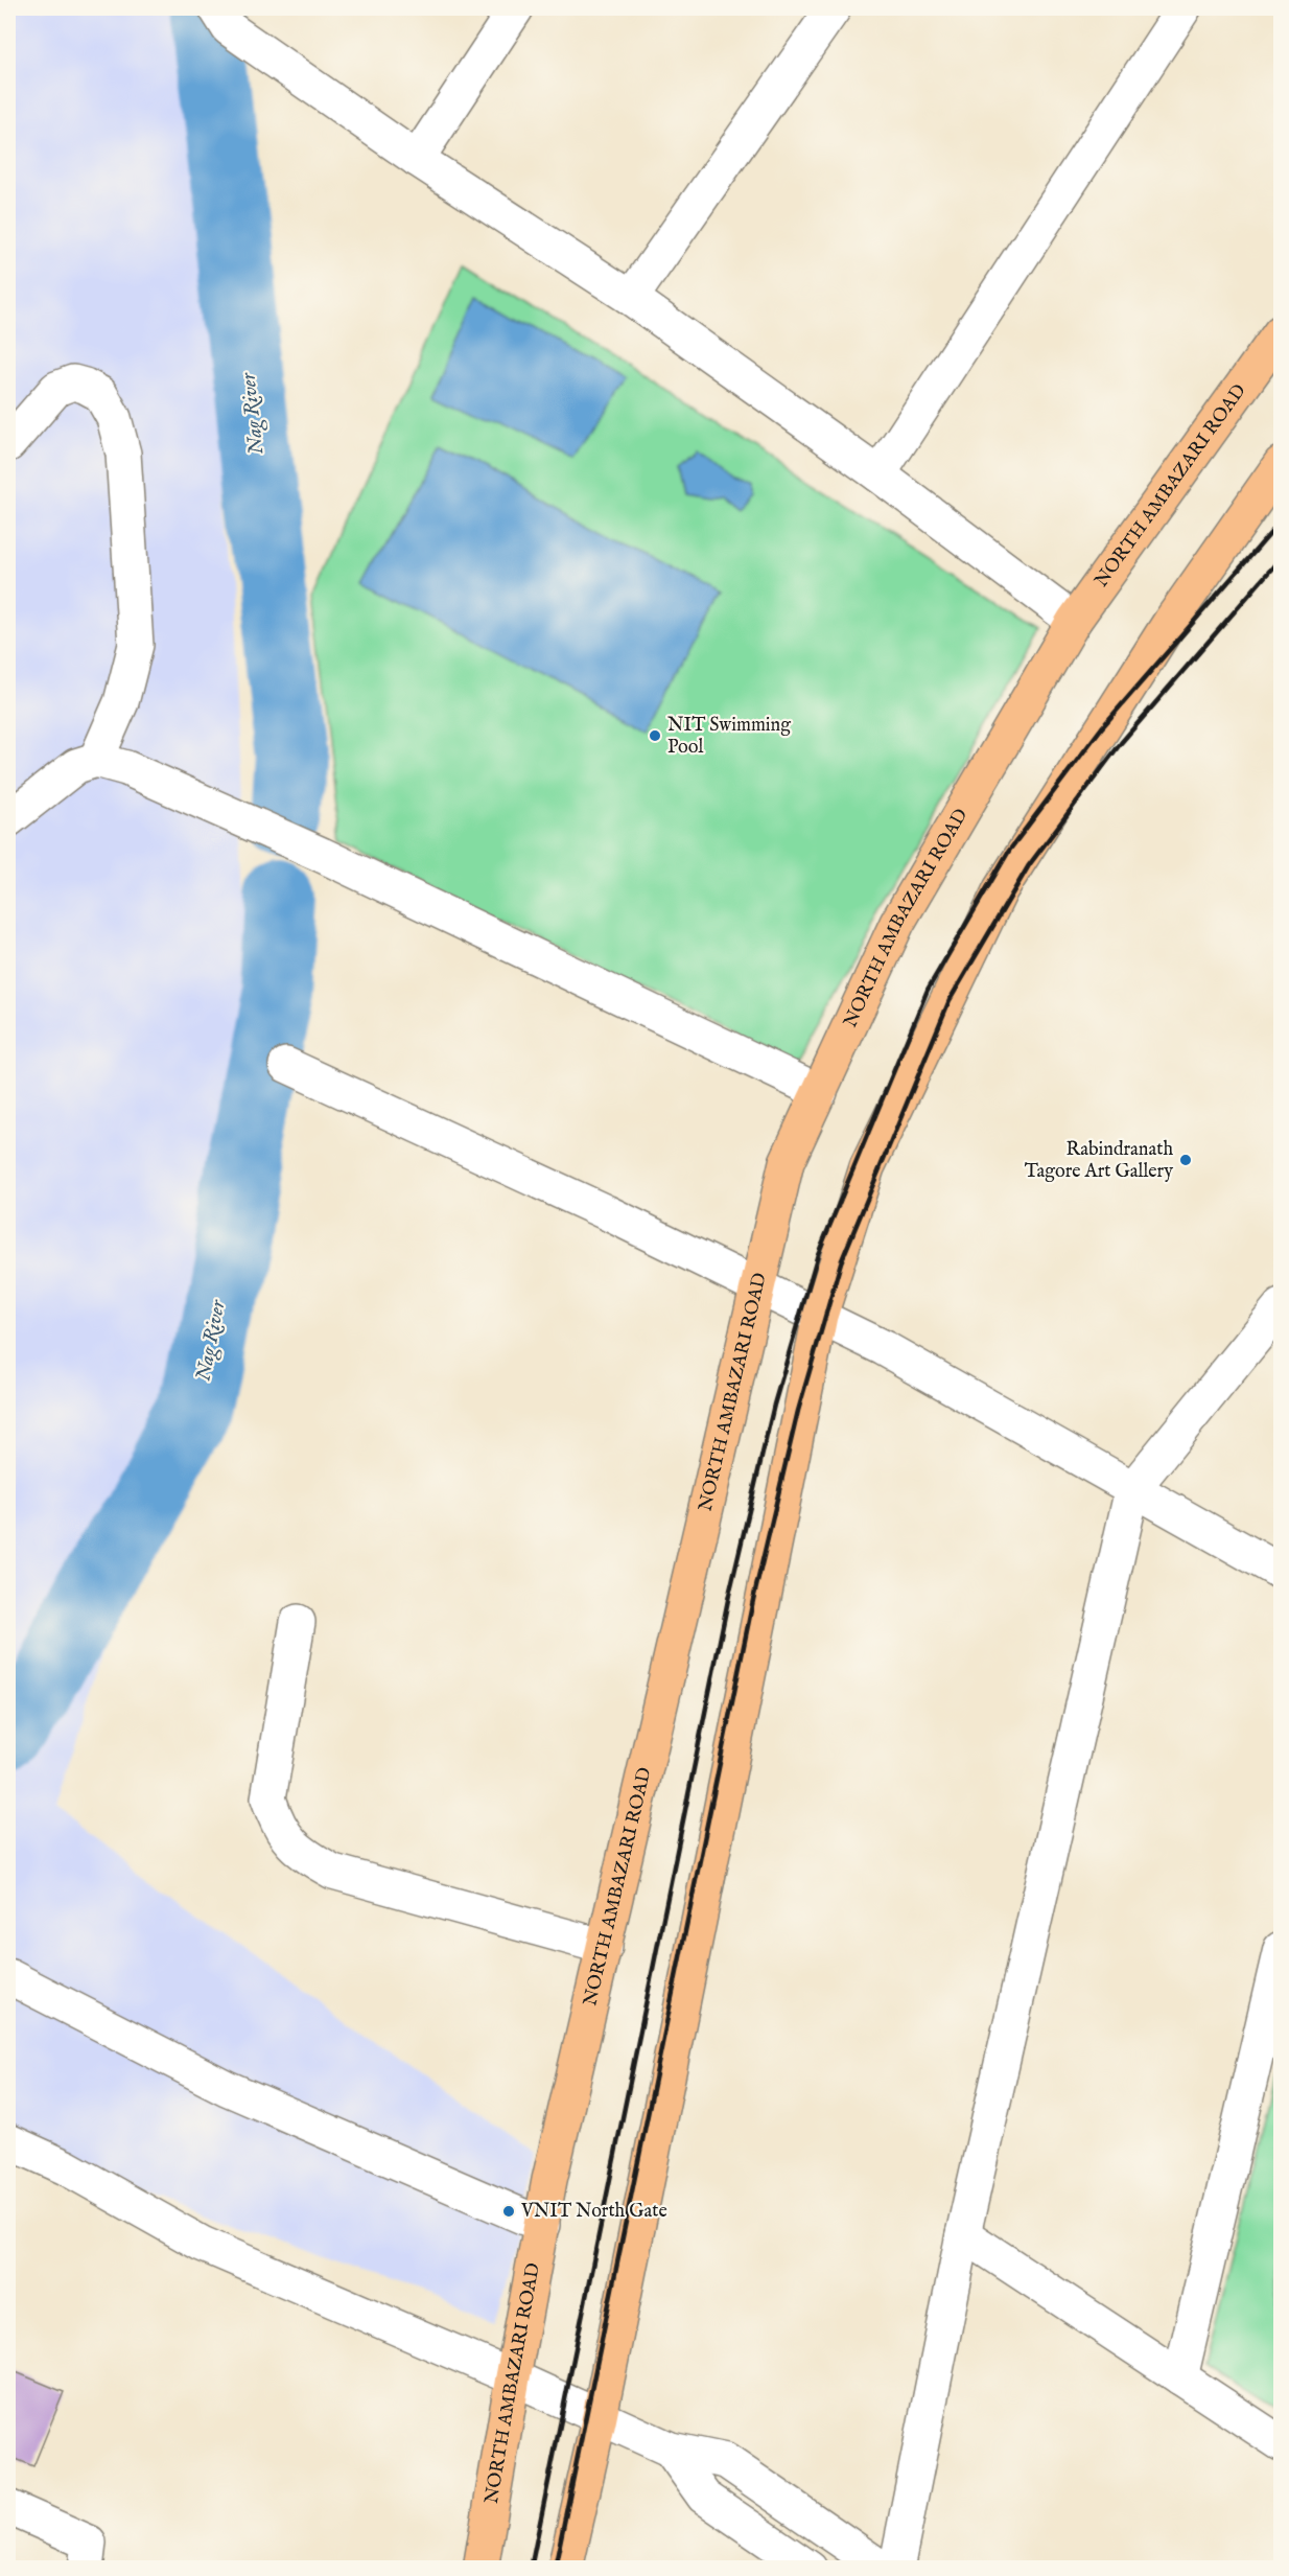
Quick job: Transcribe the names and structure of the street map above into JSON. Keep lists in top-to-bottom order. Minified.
{"streets":{"main road":["NORTH AMBAZARI ROAD"]},"water":["Nag River"],"places":["NIT Swimming Pool","Rabindranath Tagore Art Gallery","VNIT North Gate"]}
